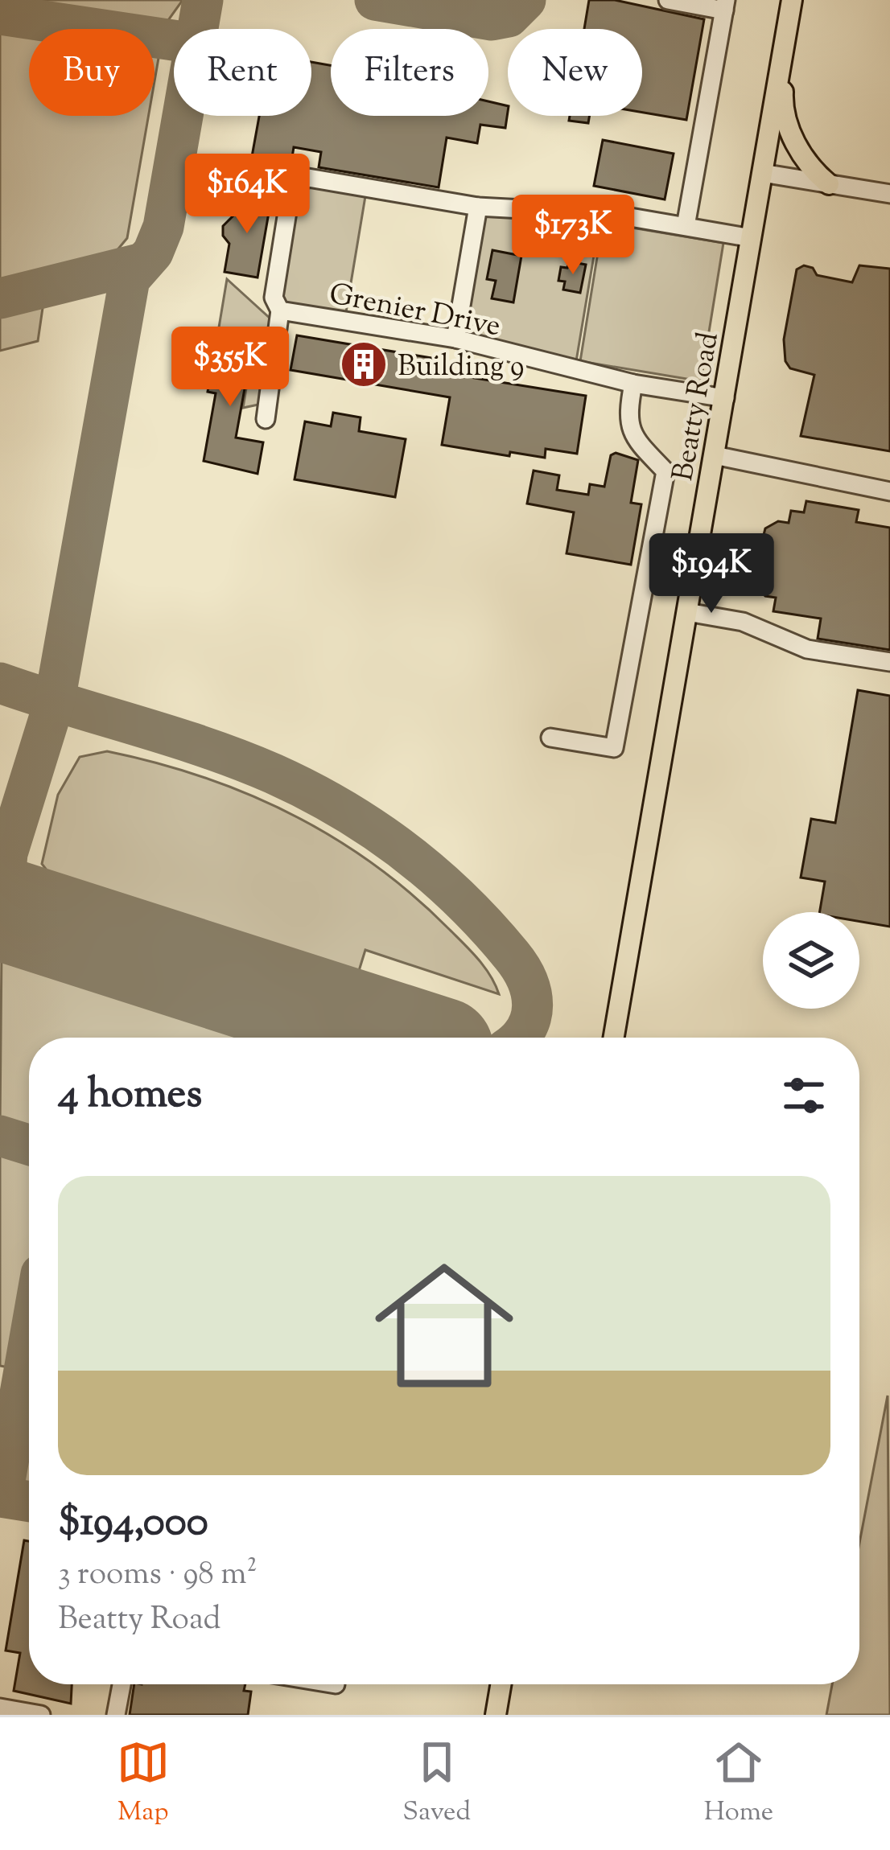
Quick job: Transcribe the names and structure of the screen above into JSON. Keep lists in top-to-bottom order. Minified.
{"streets":{"main road":["Beatty Road"],"street":["Grenier Drive"]},"crossings":[["Grenier Drive","Beatty Road"]],"places":{"building":["Building 9"]},"page":{"chip":["Buy","Rent","Filters","New"],"price":["$164K","$173K","$355K","$194K"],"heading":"4 homes","list":[{"name":"$194,000","note":"3 rooms · 98 m² · Beatty Road"}],"tabs":["Map","Saved","Home"]}}
